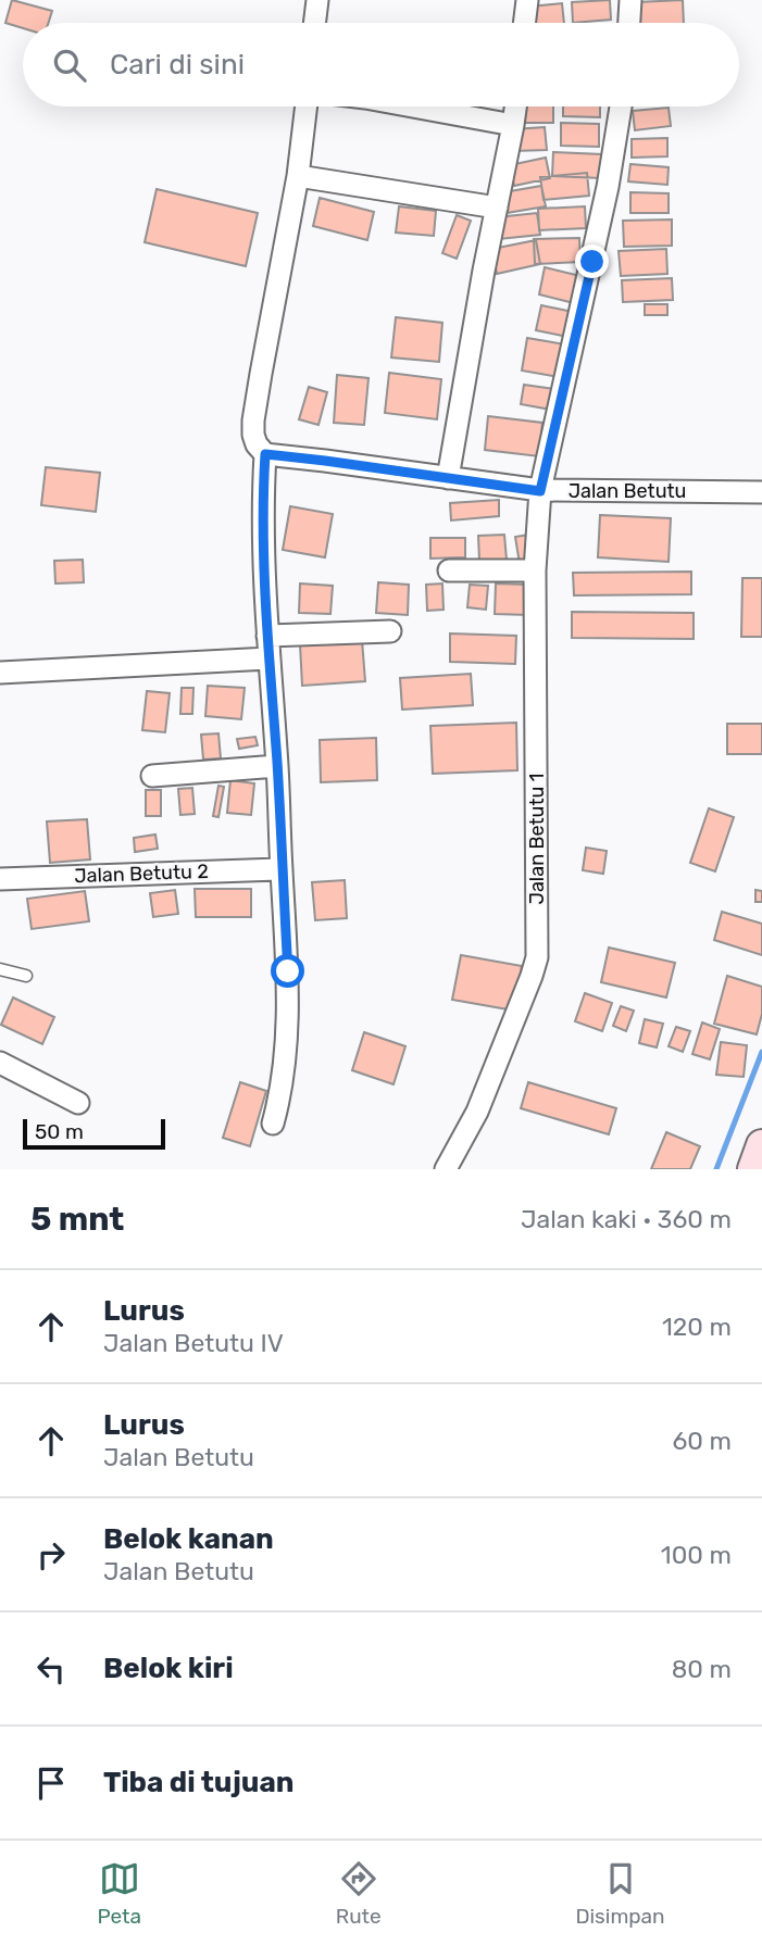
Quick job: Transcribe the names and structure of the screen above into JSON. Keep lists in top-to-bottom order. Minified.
{"streets":{"street":["Jalan Betutu","Jalan Betutu 1","Jalan Betutu 2"]},"crossings":[["Jalan Betutu","Jalan Betutu 1"]],"scale_bar":"50 m","page":{"search":"Cari di sini","scale":"50 m","heading":["5 mnt","Jalan kaki · 360 m"],"list":[["Lurus","Jalan Betutu IV","120 m"],["Lurus","Jalan Betutu","60 m"],["Belok kanan","Jalan Betutu","100 m"],["Belok kiri","80 m"],"Tiba di tujuan"],"nav":["Peta","Rute","Disimpan"]}}
